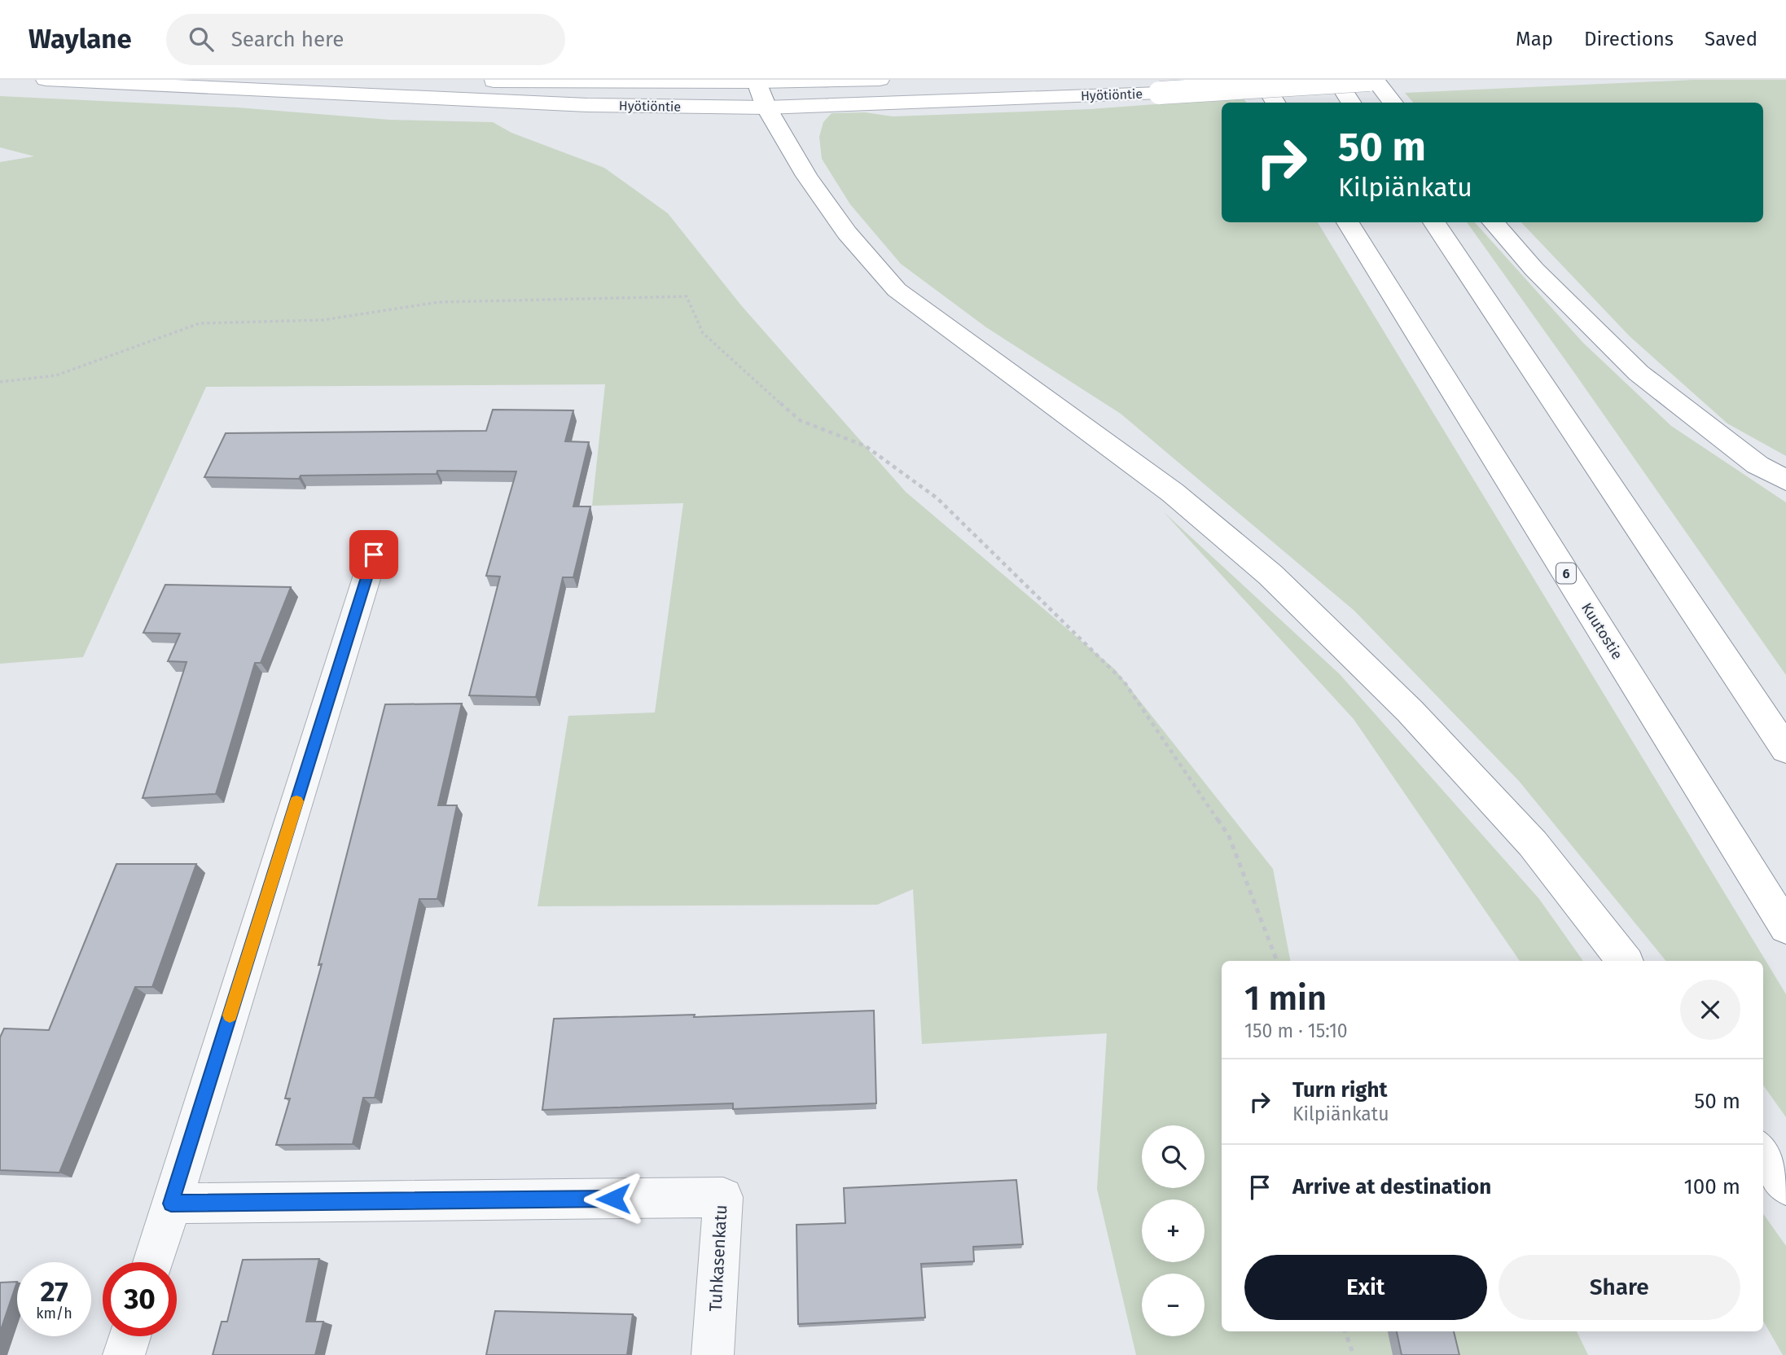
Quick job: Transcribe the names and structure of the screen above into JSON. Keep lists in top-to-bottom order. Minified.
{"streets":{"main road":["Hyötiöntie","6","Kuutostie"],"street":["Tuhkasenkatu"]},"page":{"header":"Waylane","search":"Search here","nav":["Map","Directions","Saved"],"turn":["50 m","Kilpiänkatu"],"heading":["1 min","150 m · 15:10"],"list":[{"name":"Turn right","note":"Kilpiänkatu","value":"50 m"},{"name":"Arrive at destination","value":"100 m"}],"map_buttons":["+","−"],"buttons":["Exit","Share"],"speed":"27 km/h","limit":"30"}}
